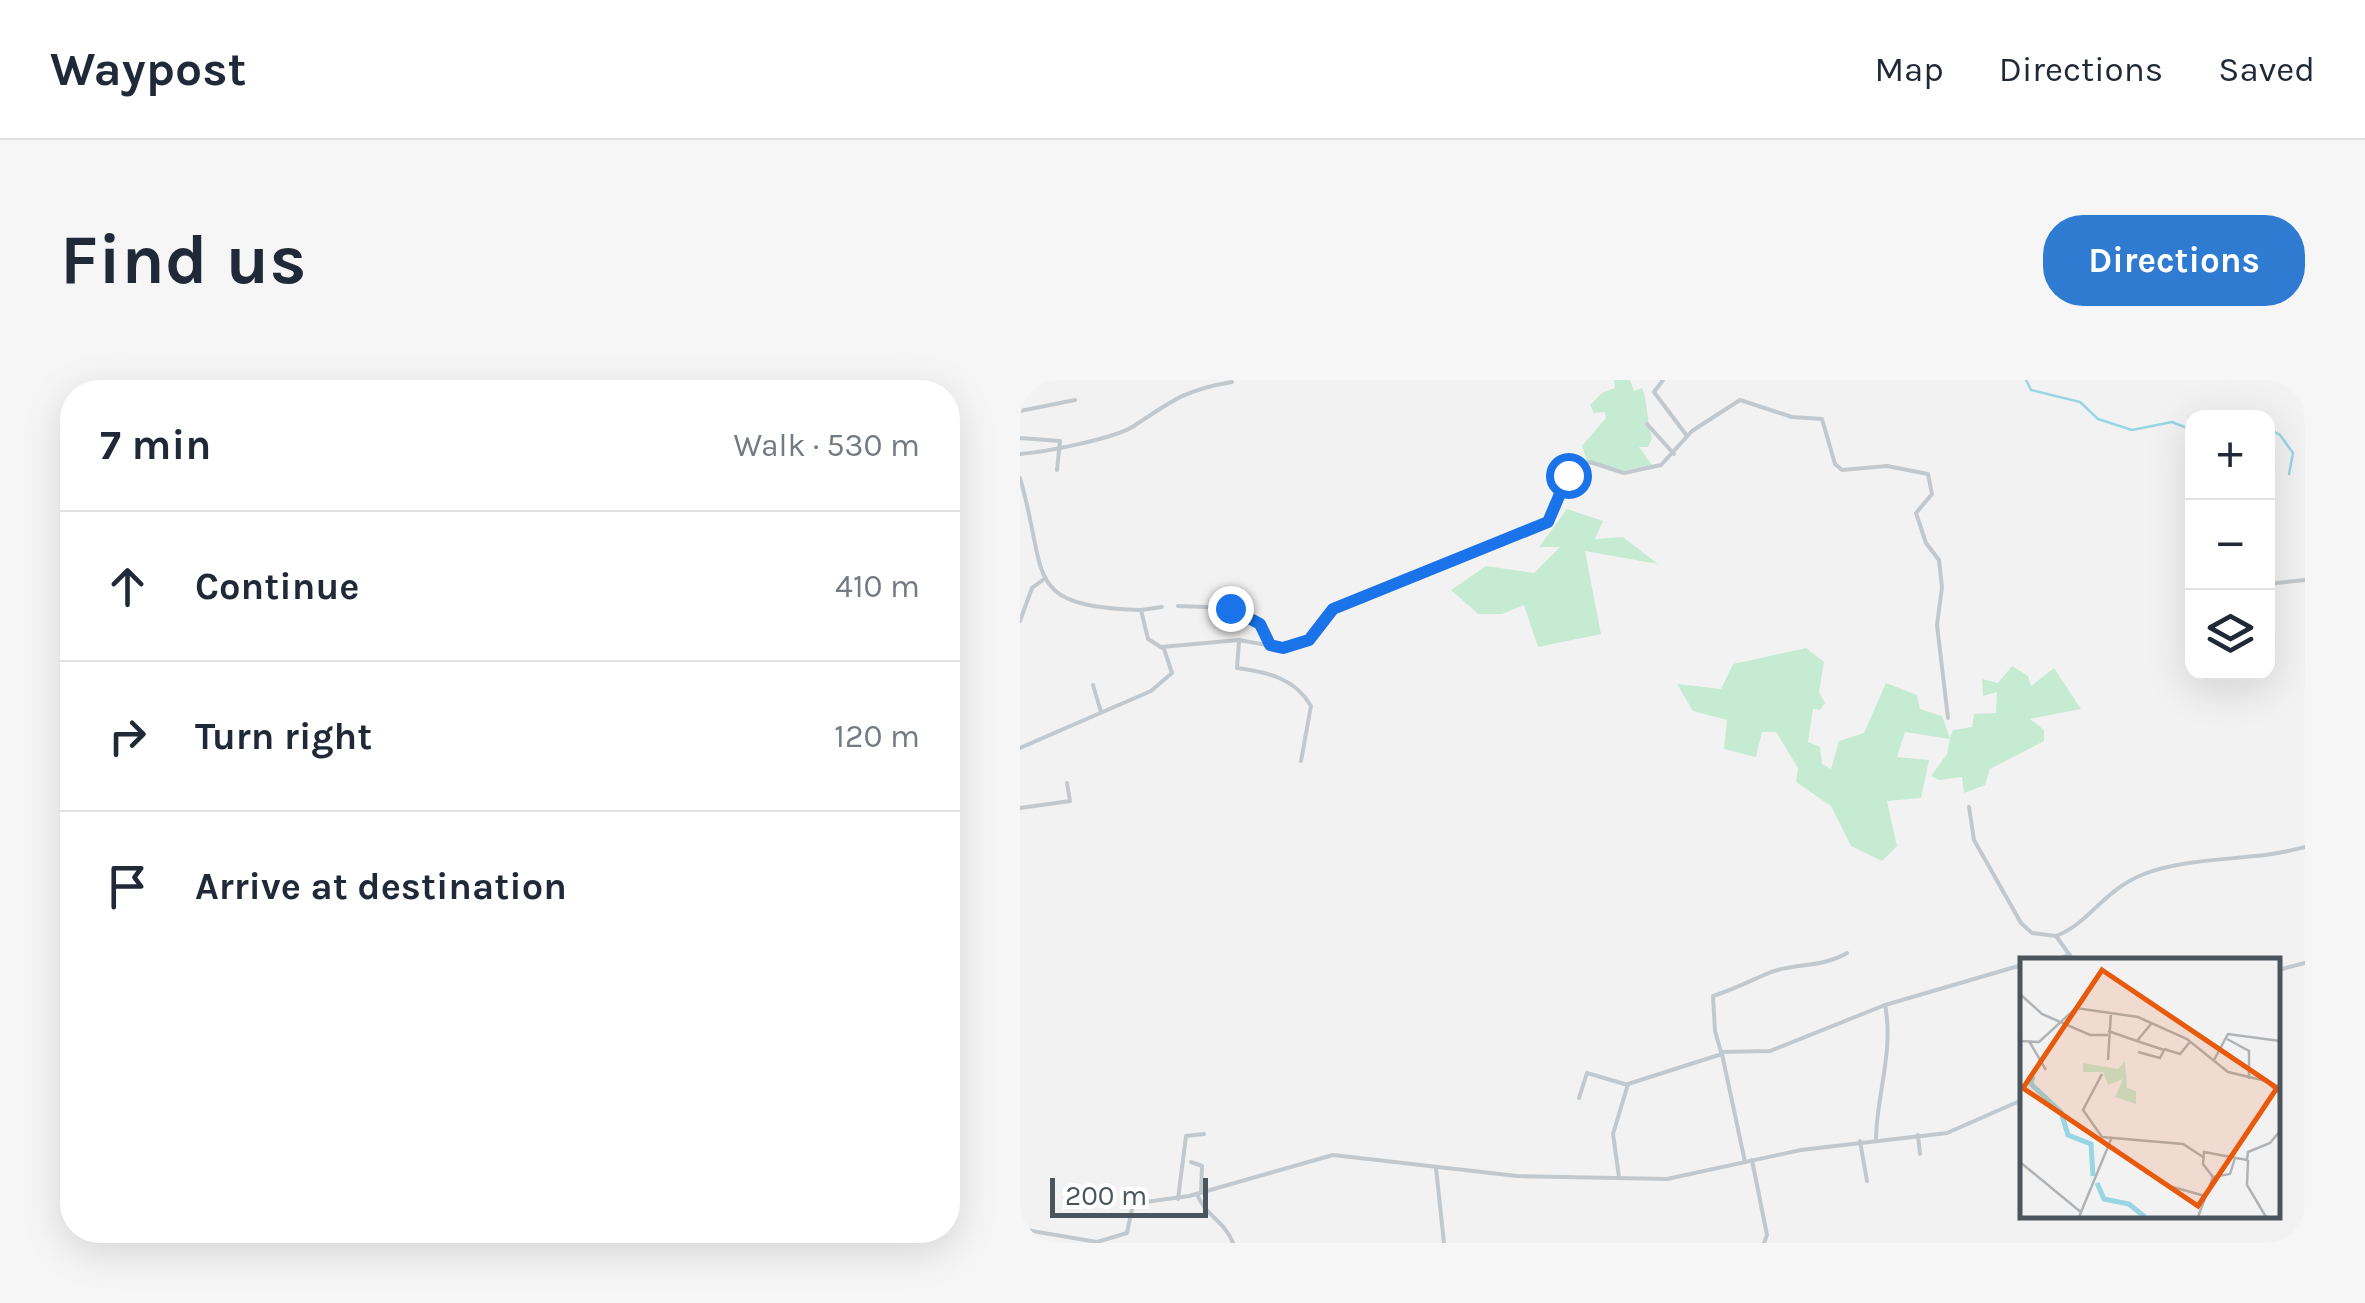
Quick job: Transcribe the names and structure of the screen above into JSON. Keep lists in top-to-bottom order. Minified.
{"scale_bar":"200 m","page":{"header":"Waypost","nav":["Map","Directions","Saved"],"buttons":"Directions","title":"Find us","heading":["7 min","Walk · 530 m"],"map_buttons":["+","−"],"list":[["Continue","410 m"],["Turn right","120 m"],"Arrive at destination"],"scale":"200 m"}}
